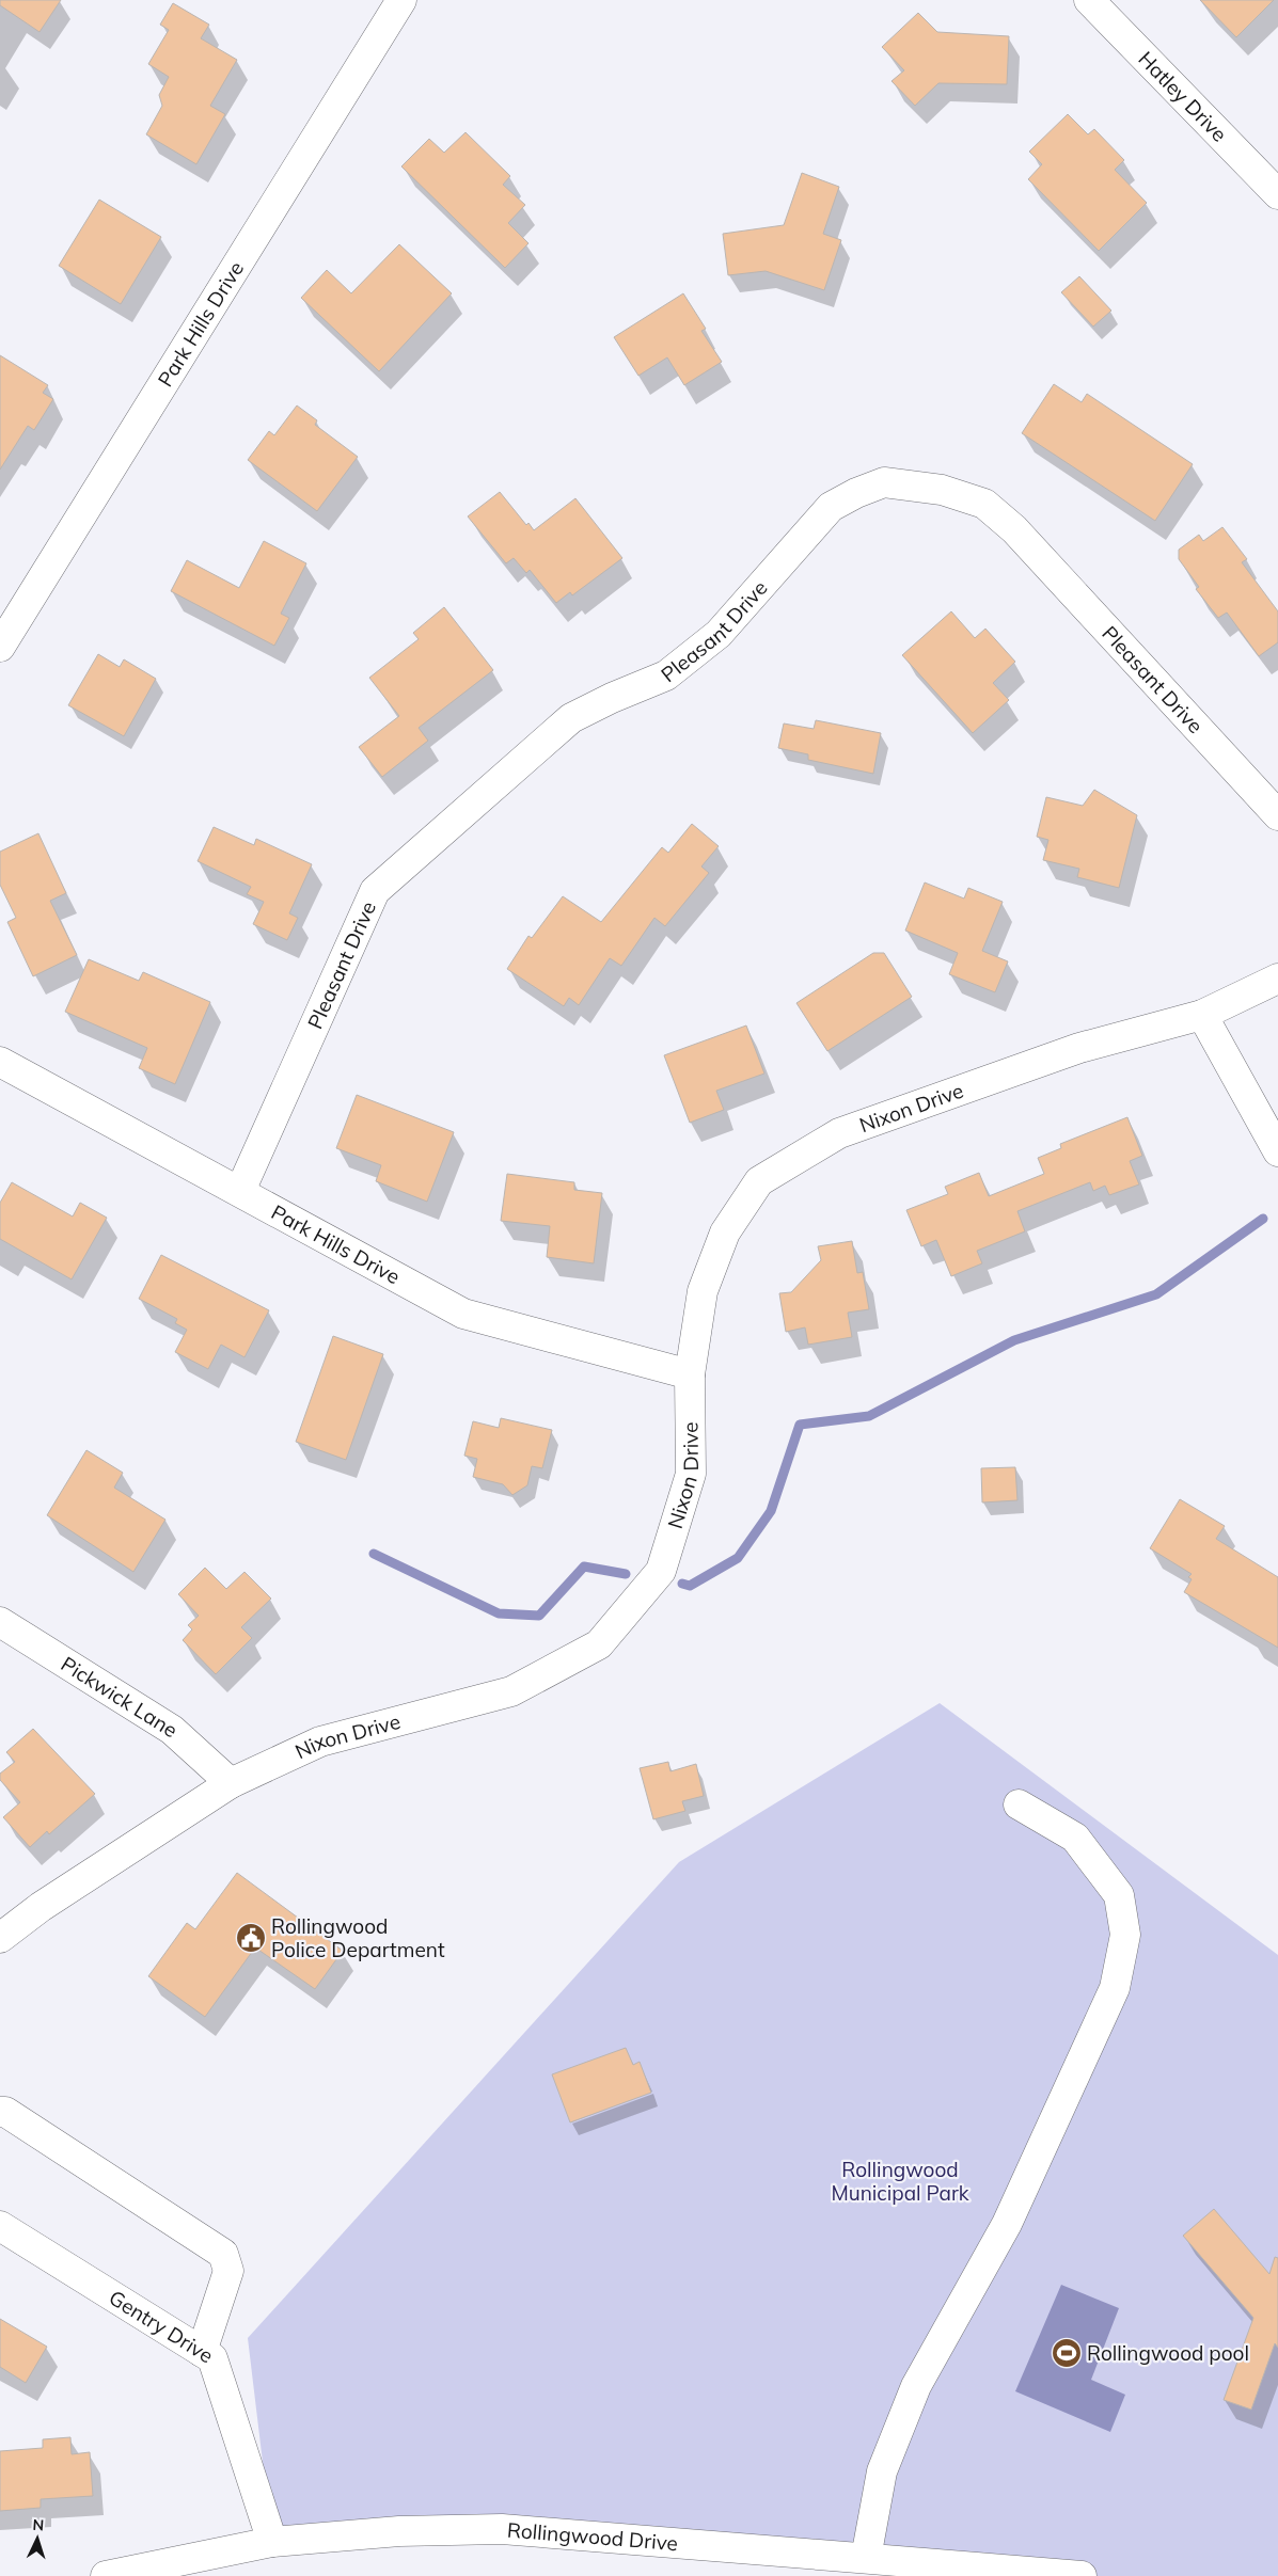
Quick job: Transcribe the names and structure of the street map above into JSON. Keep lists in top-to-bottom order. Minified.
{"streets":{"street":["Hatley Drive","Park Hills Drive","Pleasant Drive","Nixon Drive","Pickwick Lane","Gentry Drive","Rollingwood Drive"]},"crossings":[["Park Hills Drive","Pleasant Drive"],["Park Hills Drive","Nixon Drive"],["Nixon Drive","Pickwick Lane"],["Gentry Drive","Rollingwood Drive"]],"parks":["Rollingwood Municipal Park"],"places":{"public building":["Rollingwood Police Department"],"sports":["Rollingwood pool"]},"north":"top"}
